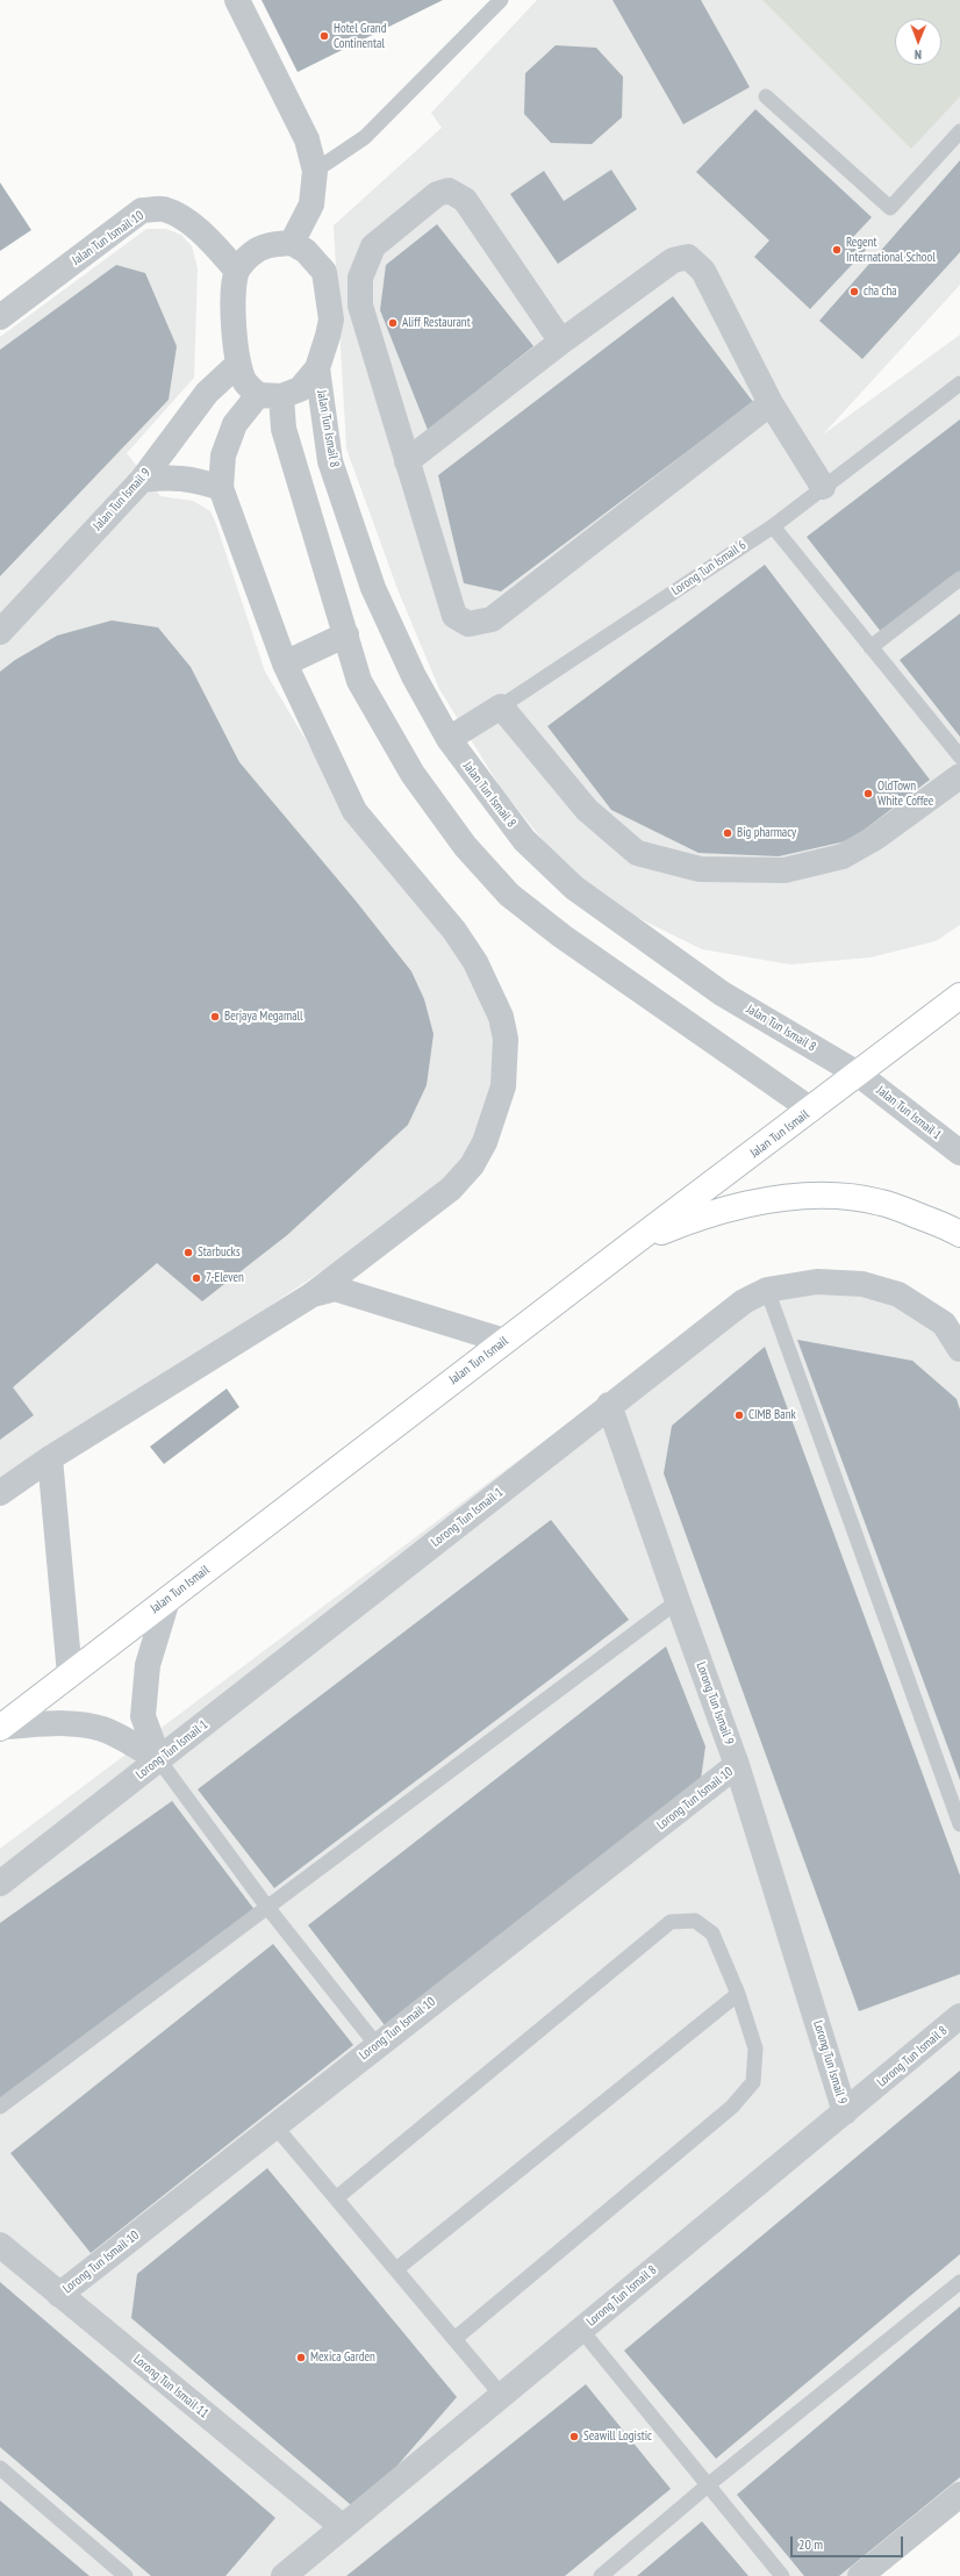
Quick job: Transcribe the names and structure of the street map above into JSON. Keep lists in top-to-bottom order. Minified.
{"streets":{"main road":["Jalan Tun Ismail"],"street":["Jalan Tun Ismail 10","Jalan Tun Ismail 8","Jalan Tun Ismail 9","Lorong Tun Ismail 6","Jalan Tun Ismail 1","Lorong Tun Ismail 1","Lorong Tun Ismail 9","Lorong Tun Ismail 10","Lorong Tun Ismail 8","Lorong Tun Ismail 11"]},"crossings":[["Jalan Tun Ismail 10","Jalan Tun Ismail 8"],["Jalan Tun Ismail 10","Jalan Tun Ismail 9"],["Jalan Tun Ismail 8","Jalan Tun Ismail 9"],["Jalan Tun Ismail 8","Lorong Tun Ismail 6"],["Jalan Tun Ismail 8","Jalan Tun Ismail 1"],["Jalan Tun Ismail 8","Jalan Tun Ismail"],["Jalan Tun Ismail 1","Jalan Tun Ismail"],["Lorong Tun Ismail 1","Lorong Tun Ismail 9"],["Lorong Tun Ismail 9","Lorong Tun Ismail 10"],["Lorong Tun Ismail 9","Lorong Tun Ismail 8"],["Lorong Tun Ismail 10","Lorong Tun Ismail 11"],["Lorong Tun Ismail 8","Lorong Tun Ismail 11"]],"places":["Hotel Grand Continental","Regent International School","cha cha","Aliff Restaurant","OldTown White Coffee","Big pharmacy","Berjaya Megamall","Starbucks","7-Eleven","CIMB Bank","Mexica Garden","Seawill Logistic"],"scale_bar":"20 m","north":"bottom"}
